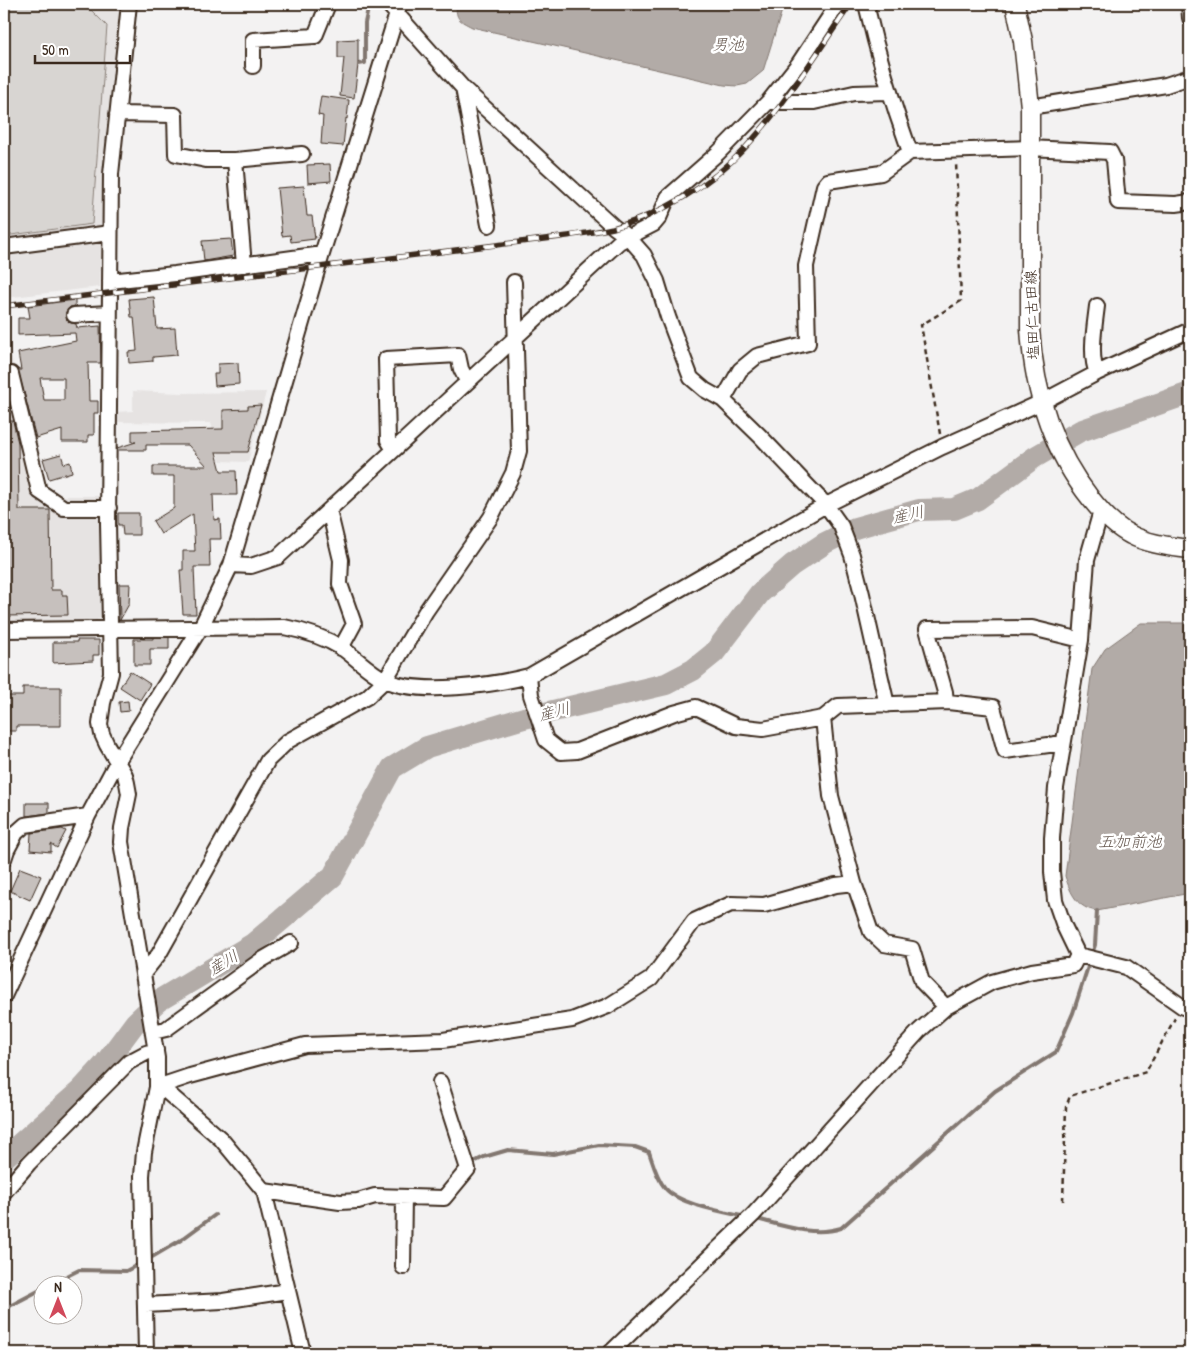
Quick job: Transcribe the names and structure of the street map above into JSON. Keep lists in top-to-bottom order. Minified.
{"streets":{"main road":["塩田仁古田線"]},"water":["男池","産川","五加前池"],"scale_bar":"50 m","north":"top"}
